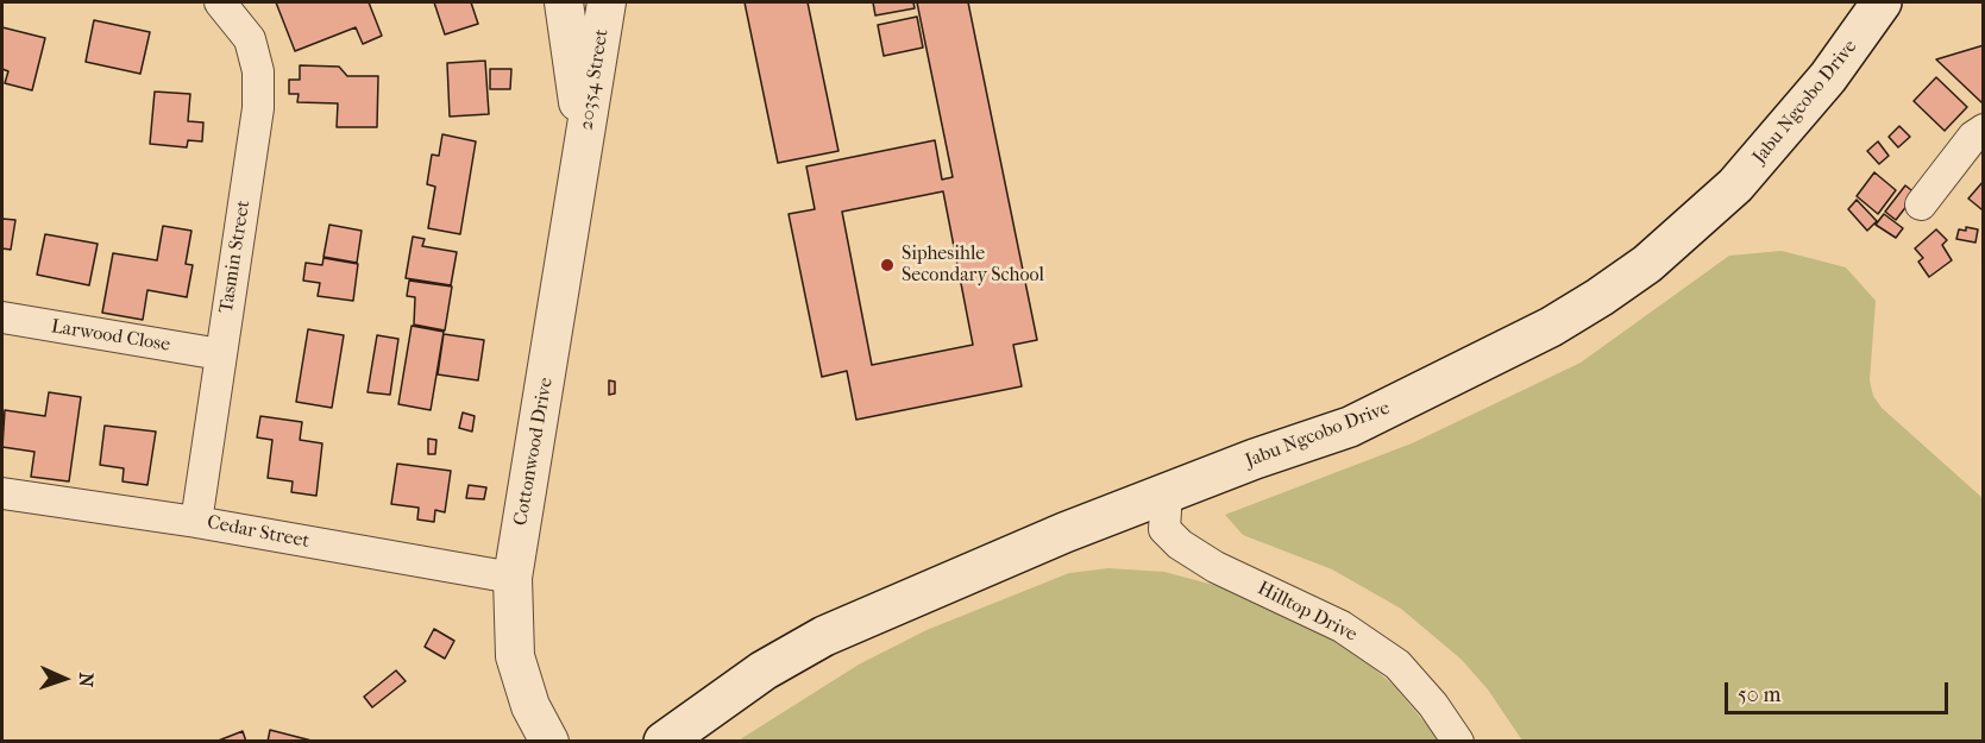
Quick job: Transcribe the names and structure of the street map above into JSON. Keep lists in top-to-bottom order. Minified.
{"streets":{"main road":["Jabu Ngcobo Drive"],"street":["20354 Street","Tasmin Street","Larwood Close","Cottonwood Drive","Cedar Street","Hilltop Drive"]},"crossings":[["20354 Street","Cottonwood Drive"],["Jabu Ngcobo Drive","Hilltop Drive"],["Tasmin Street","Larwood Close"],["Tasmin Street","Cedar Street"],["Cottonwood Drive","Cedar Street"]],"places":["Siphesihle Secondary School"],"scale_bar":"50 m","north":"right"}
